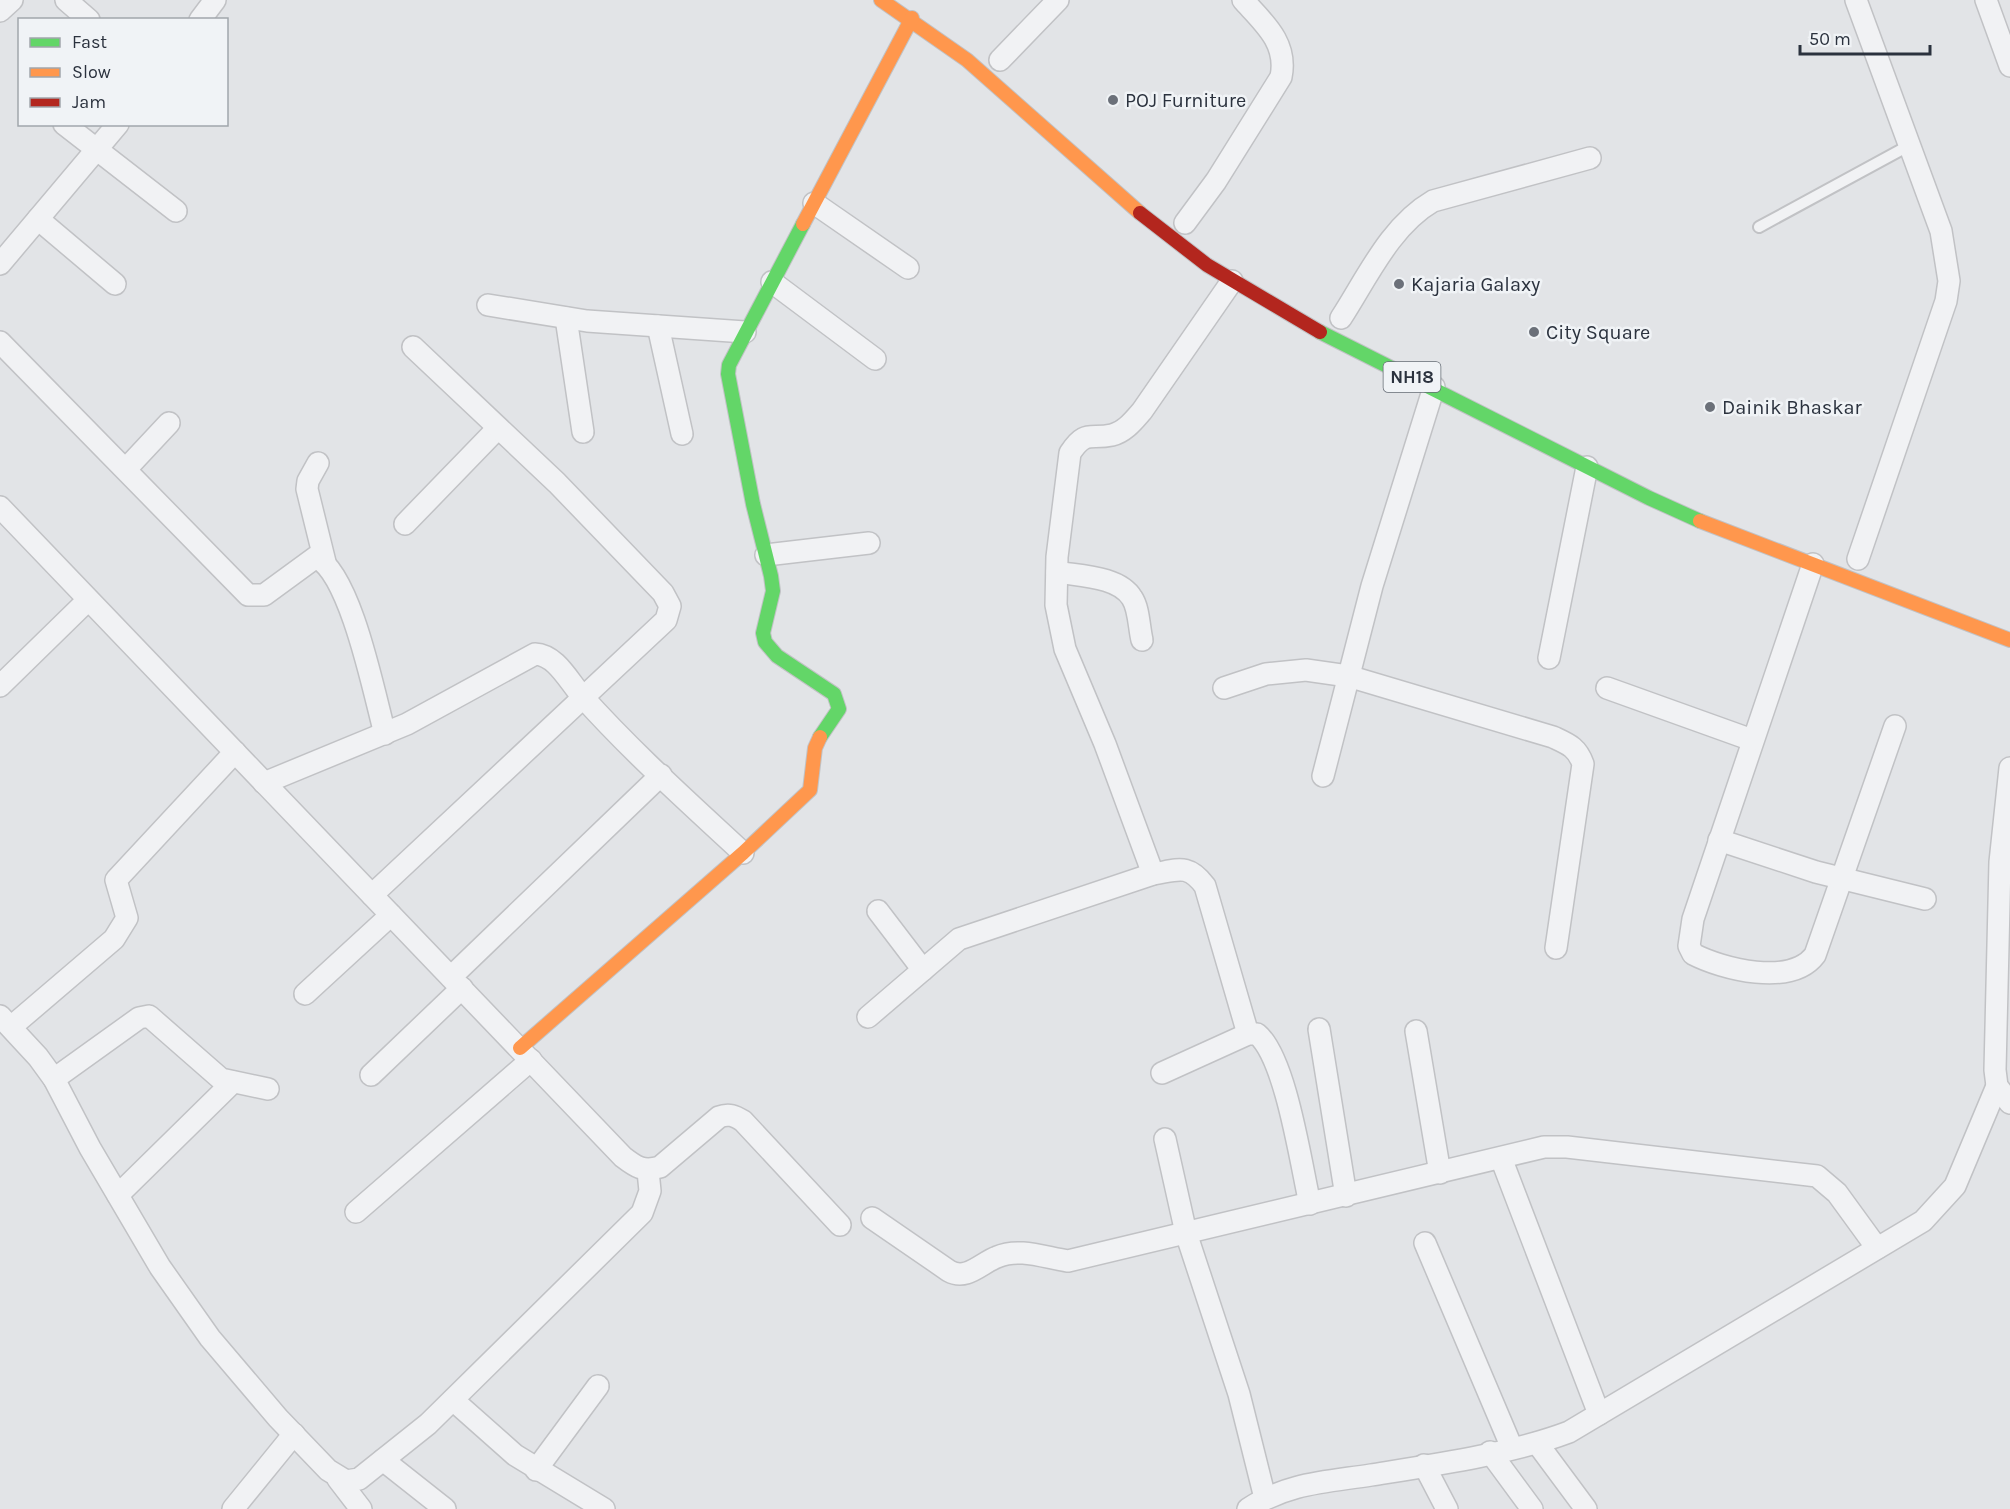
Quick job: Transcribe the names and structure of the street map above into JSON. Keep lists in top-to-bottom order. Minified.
{"streets":{"main road":["NH18"]},"places":["POJ Furniture","Kajaria Galaxy","City Square","Dainik Bhaskar"],"legend":["Fast","Slow","Jam"],"scale_bar":"50 m"}
